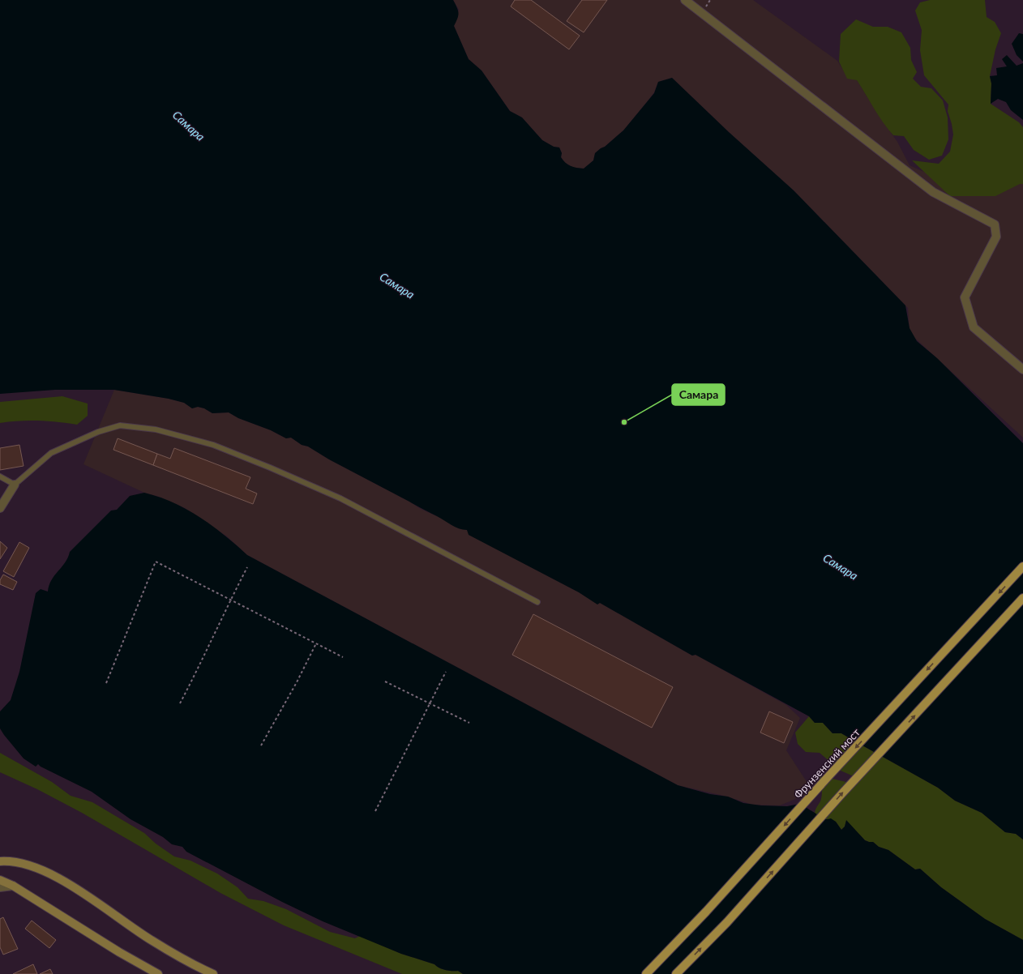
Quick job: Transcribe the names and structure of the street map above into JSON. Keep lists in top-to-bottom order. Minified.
{"streets":{"main road":["Фрунзенский мост"]},"water":["Самара"],"places":["Самара"]}
